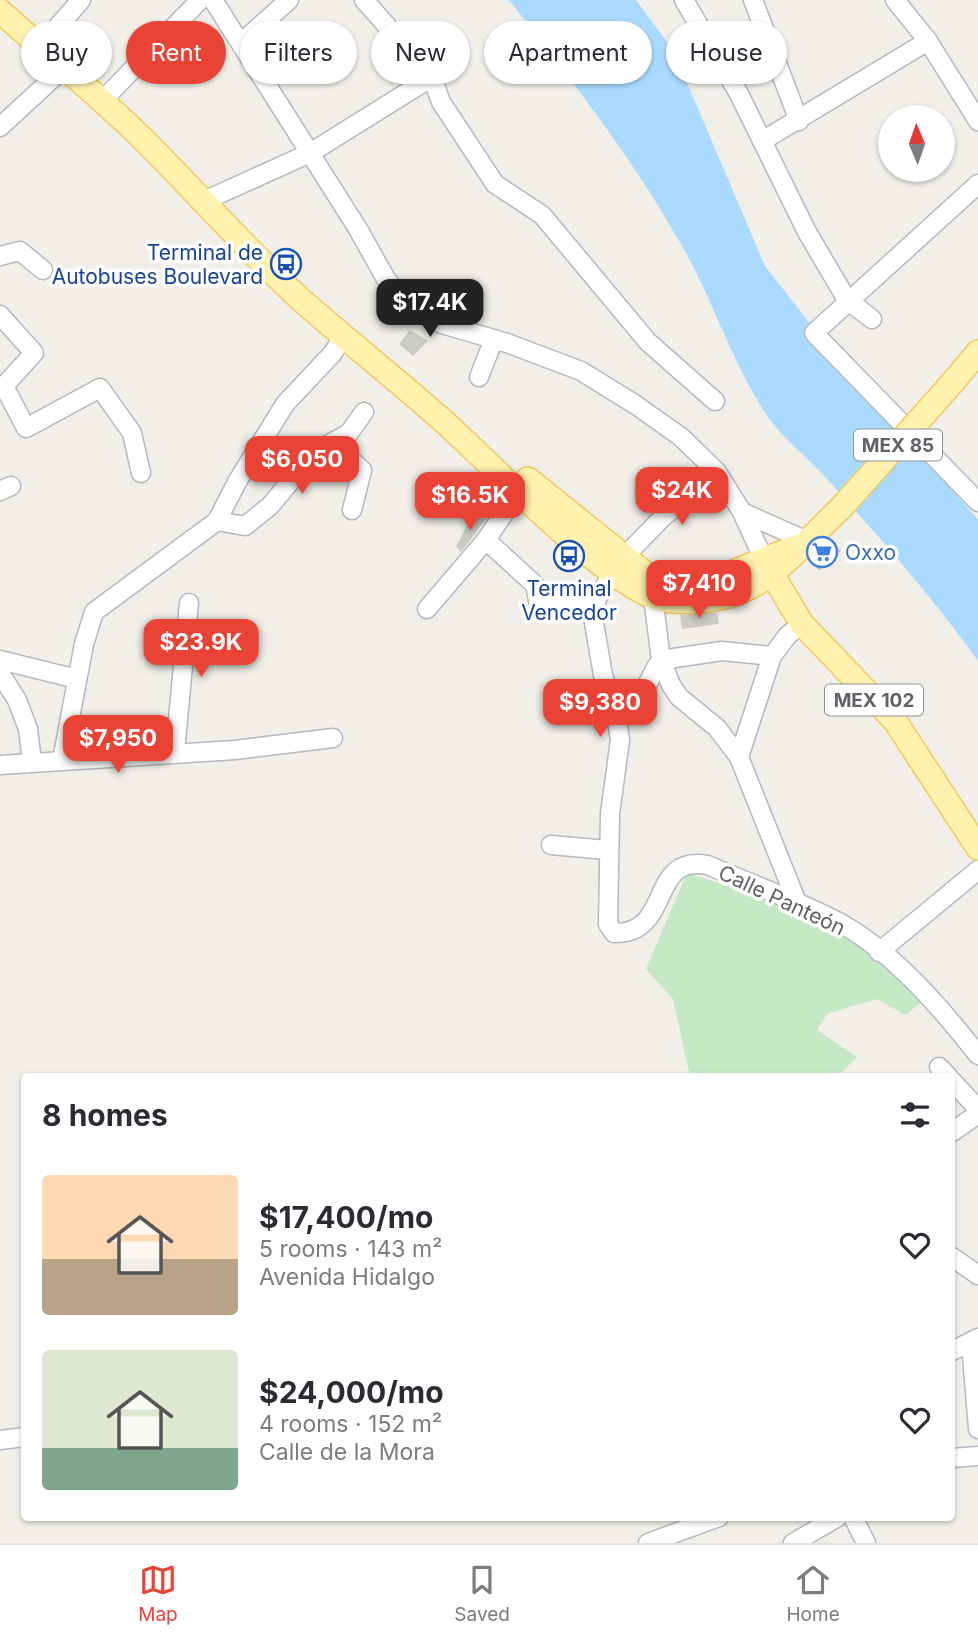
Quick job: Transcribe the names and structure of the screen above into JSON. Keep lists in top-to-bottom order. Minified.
{"streets":{"main road":["MEX 85","MEX 102"],"street":["Calle Panteón"]},"crossings":[["MEX 85","MEX 102"]],"places":{"bus stop":["Terminal de Autobuses Boulevard","Terminal Vencedor"],"supermarket":["Oxxo"]},"north":"top","page":{"chip":["Buy","Rent","Filters","New","Apartment","House"],"price":["$17.4K","$6,050","$24K","$16.5K","$7,410","$23.9K","$9,380","$7,950"],"heading":"8 homes","list":[{"name":"$17,400/mo","note":"5 rooms · 143 m² · Avenida Hidalgo"},{"name":"$24,000/mo","note":"4 rooms · 152 m² · Calle de la Mora"}],"tabs":["Map","Saved","Home"]}}
